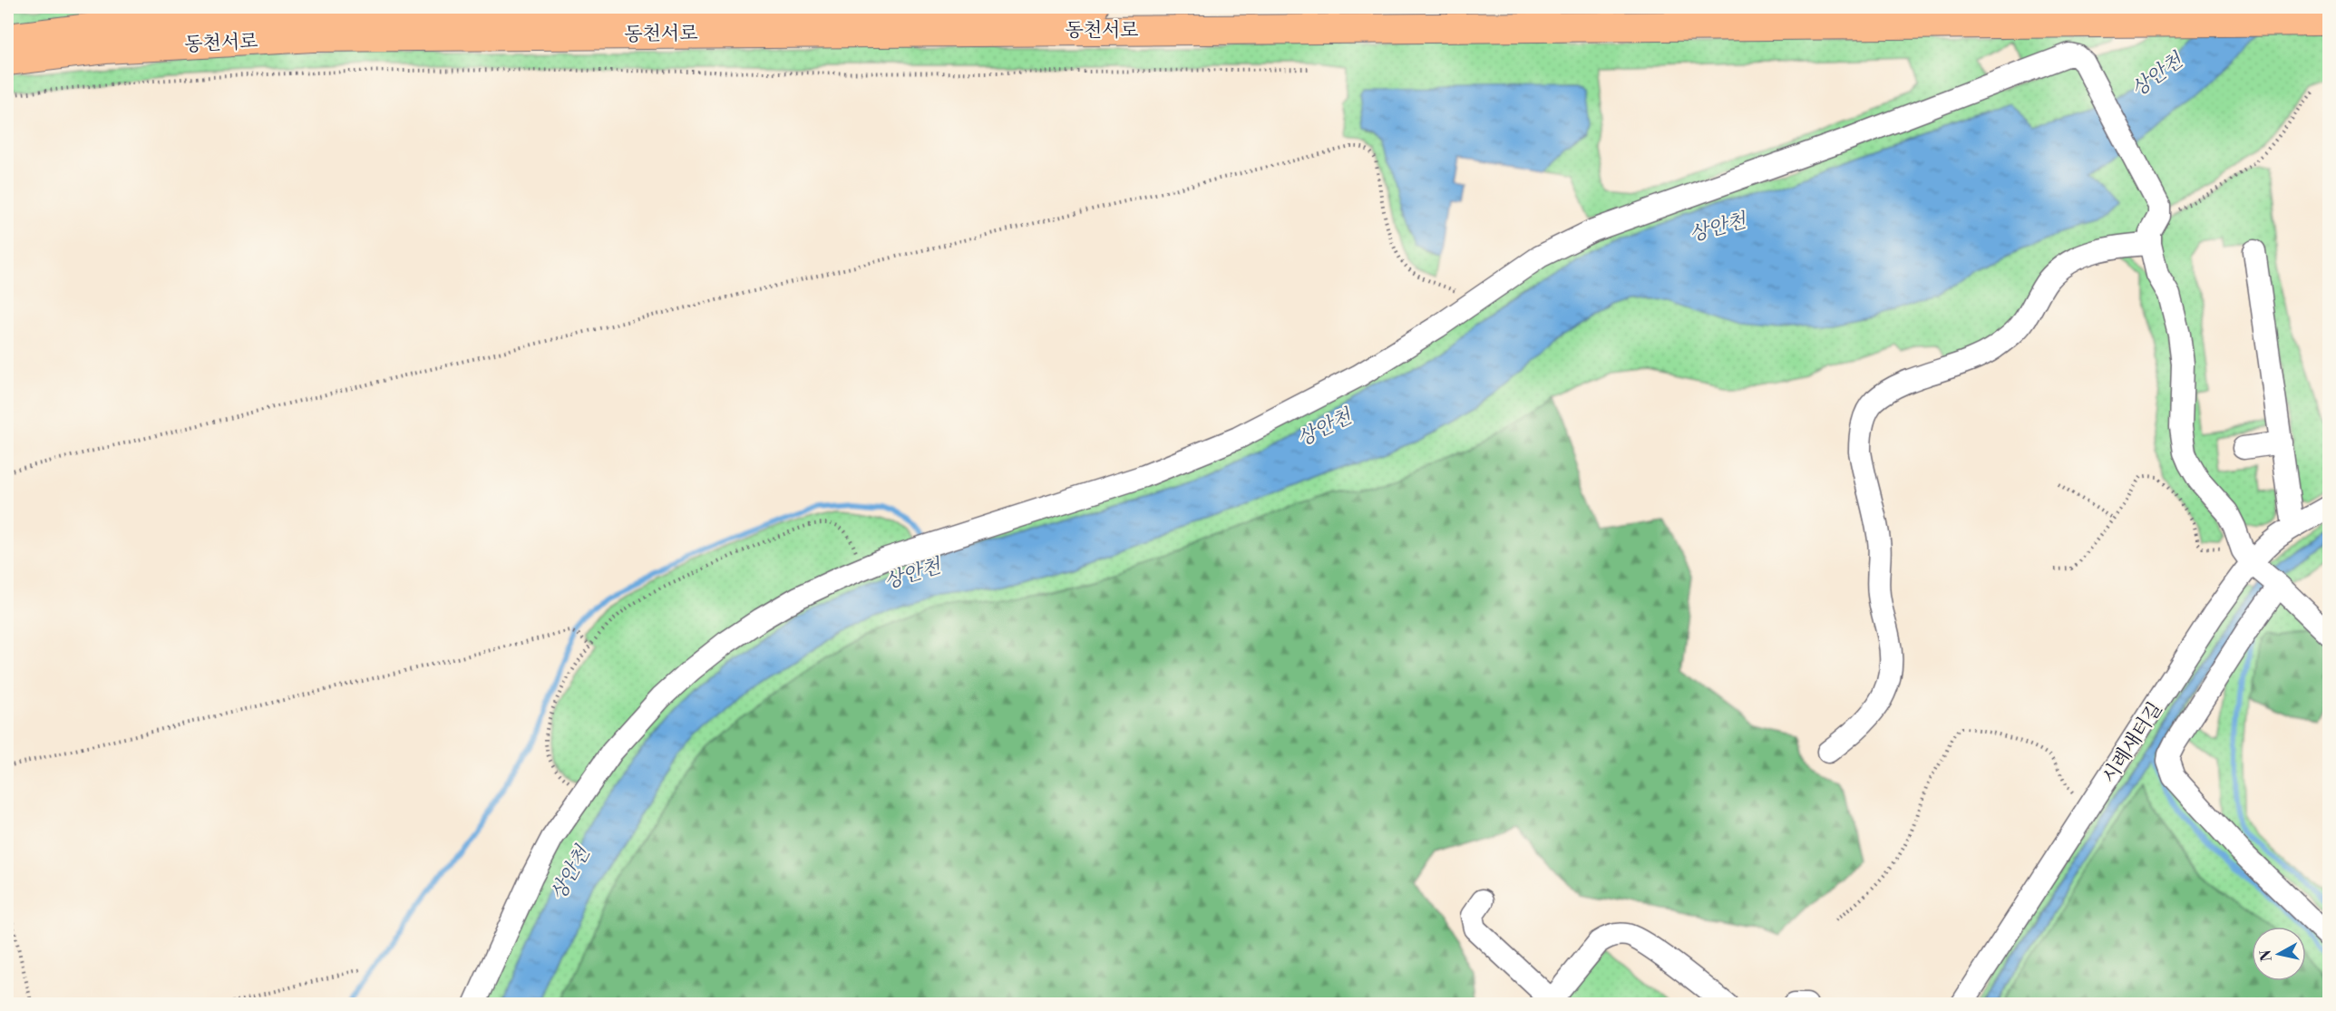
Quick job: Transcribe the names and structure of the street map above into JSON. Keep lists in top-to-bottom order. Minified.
{"streets":{"main road":["동천서로"],"street":["시례새터길"]},"water":["상안천"],"north":"left"}
